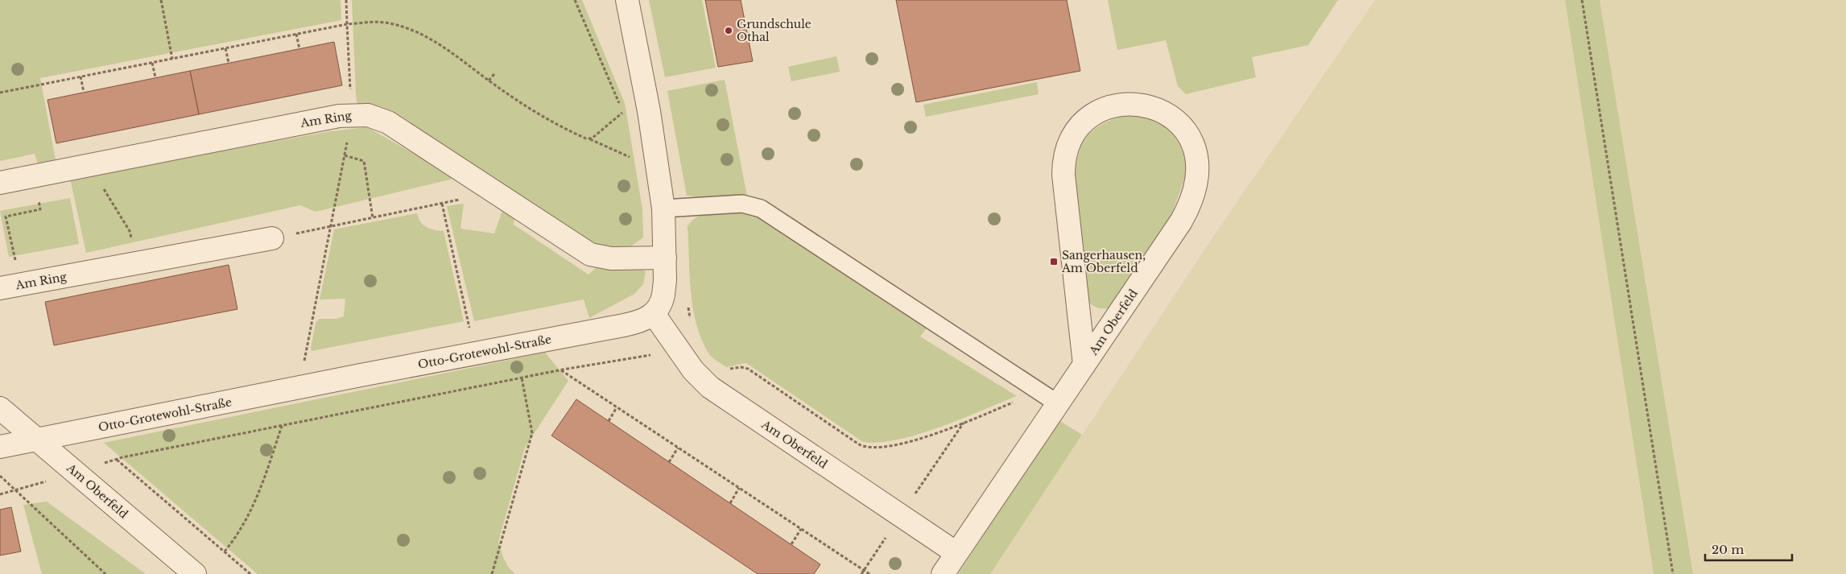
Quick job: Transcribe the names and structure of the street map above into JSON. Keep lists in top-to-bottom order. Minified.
{"streets":{"street":["Am Ring","Am Oberfeld","Otto-Grotewohl-Straße"]},"crossings":[["Am Oberfeld","Otto-Grotewohl-Straße"]],"places":{"other":["Grundschule Othal"],"transit":["Sangerhausen, Am Oberfeld"]},"scale_bar":"20 m"}
